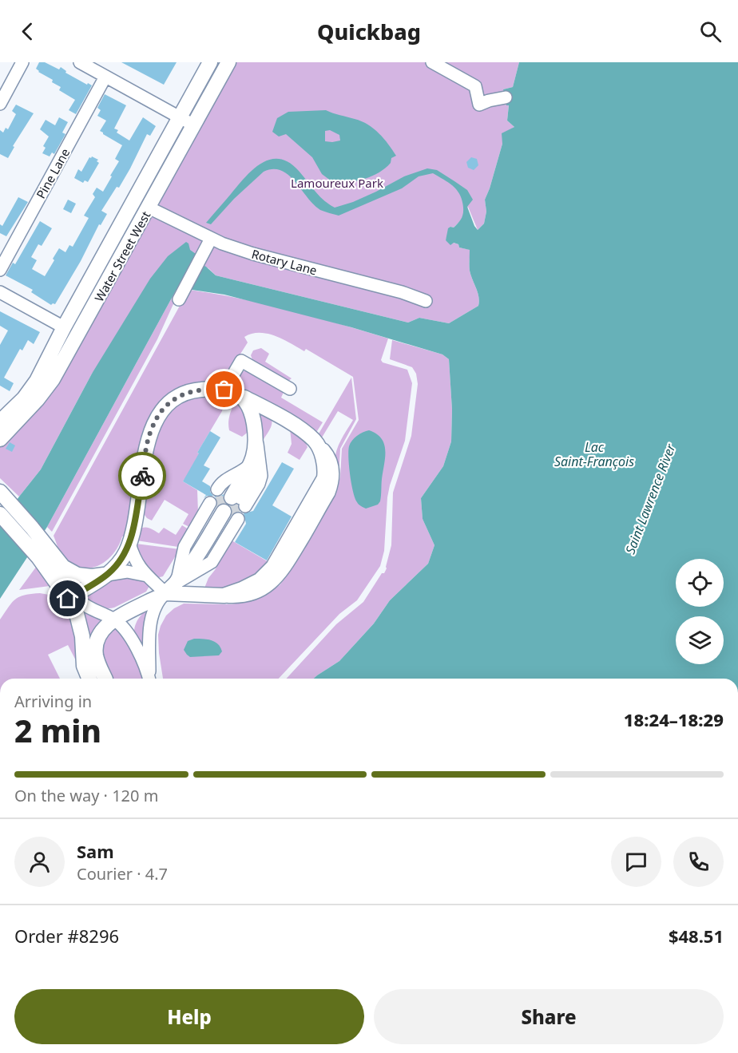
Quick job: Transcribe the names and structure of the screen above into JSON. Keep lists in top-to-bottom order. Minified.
{"streets":{"main road":["Water Street West"],"street":["Pine Lane","Rotary Lane"]},"crossings":[["Water Street West","Rotary Lane"]],"water":["Lac Saint-François","Saint Lawrence River"],"parks":["Lamoureux Park"],"page":{"header":"Quickbag","heading":["2 min","Arriving in","18:24–18:29"],"panel":["Sam","Courier · 4.7","Order #8296","$48.51"],"bar":"On the way · 120 m","buttons":["Help","Share"]}}
